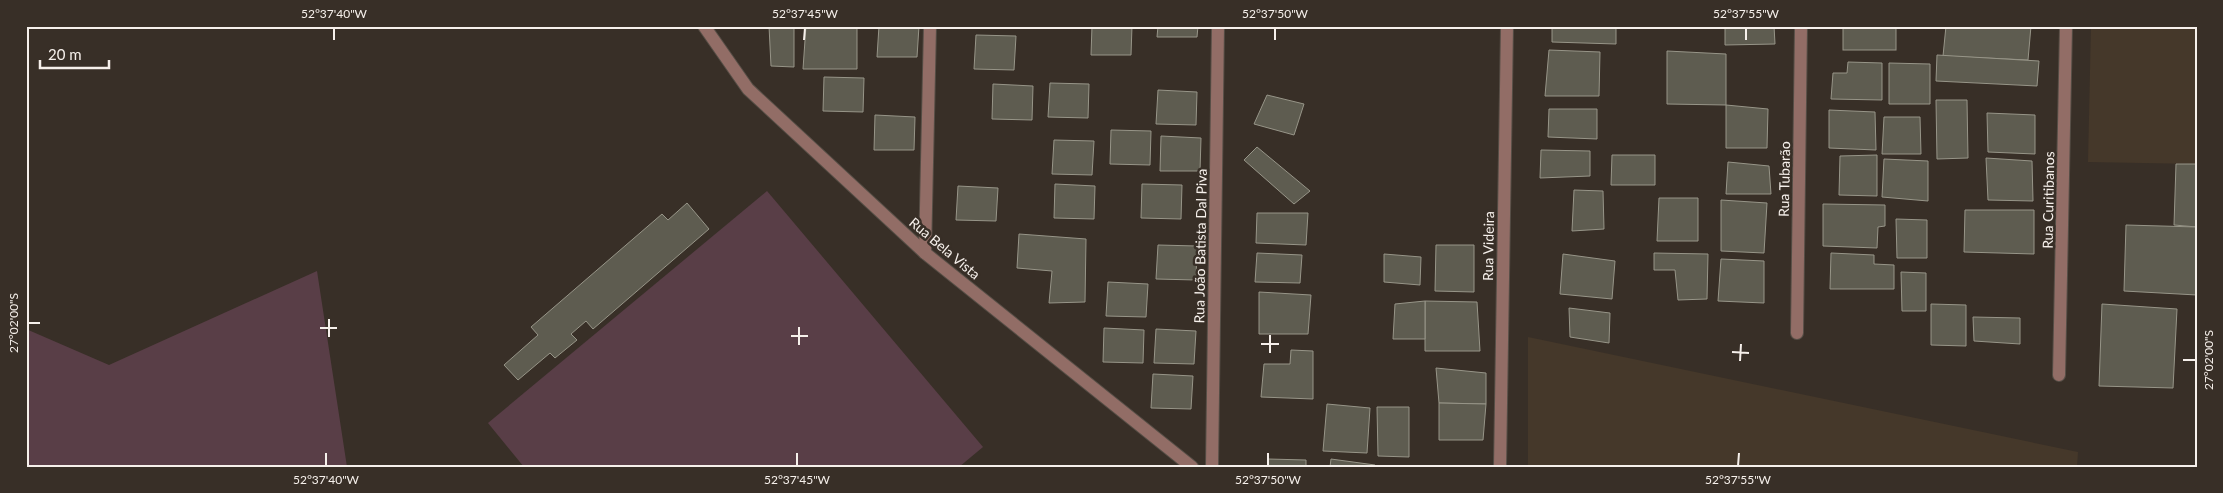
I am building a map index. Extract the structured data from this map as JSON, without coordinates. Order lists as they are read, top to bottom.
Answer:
{
  "streets": {
    "street": [
      "Rua Tubarão",
      "Rua Curitibanos",
      "Rua João Batista Dal Piva",
      "Rua Videira",
      "Rua Bela Vista"
    ]
  },
  "scale_bar": "20 m",
  "coordinates": [
    "52°37'40\"W",
    "52°37'45\"W",
    "52°37'50\"W",
    "52°37'55\"W",
    "27°02'00\"S"
  ]
}
